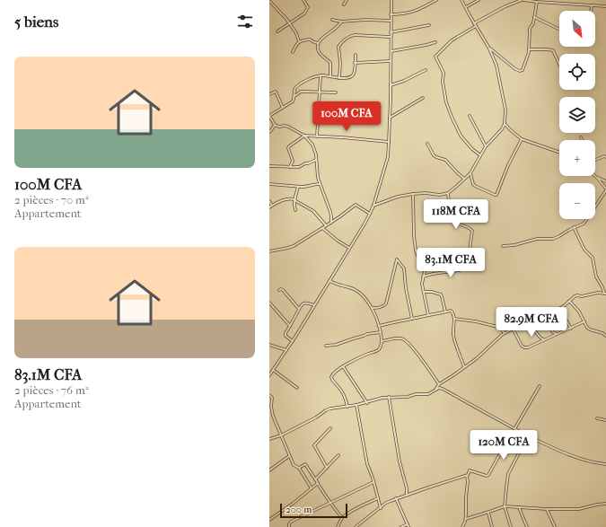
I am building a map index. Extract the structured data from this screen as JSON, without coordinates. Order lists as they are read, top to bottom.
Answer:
{
  "scale_bar": "200 m",
  "north": "bottom right",
  "page": {
    "heading": "5 biens",
    "map_buttons": ["+", "−"],
    "list": [
      {
        "name": "100M CFA",
        "note": "2 pièces · 70 m² · Appartement"
      },
      {
        "name": "83.1M CFA",
        "note": "2 pièces · 76 m² · Appartement"
      }
    ],
    "price": [
      "100M CFA",
      "118M CFA",
      "83.1M CFA",
      "82.9M CFA",
      "120M CFA"
    ],
    "scale": "200 m"
  }
}
